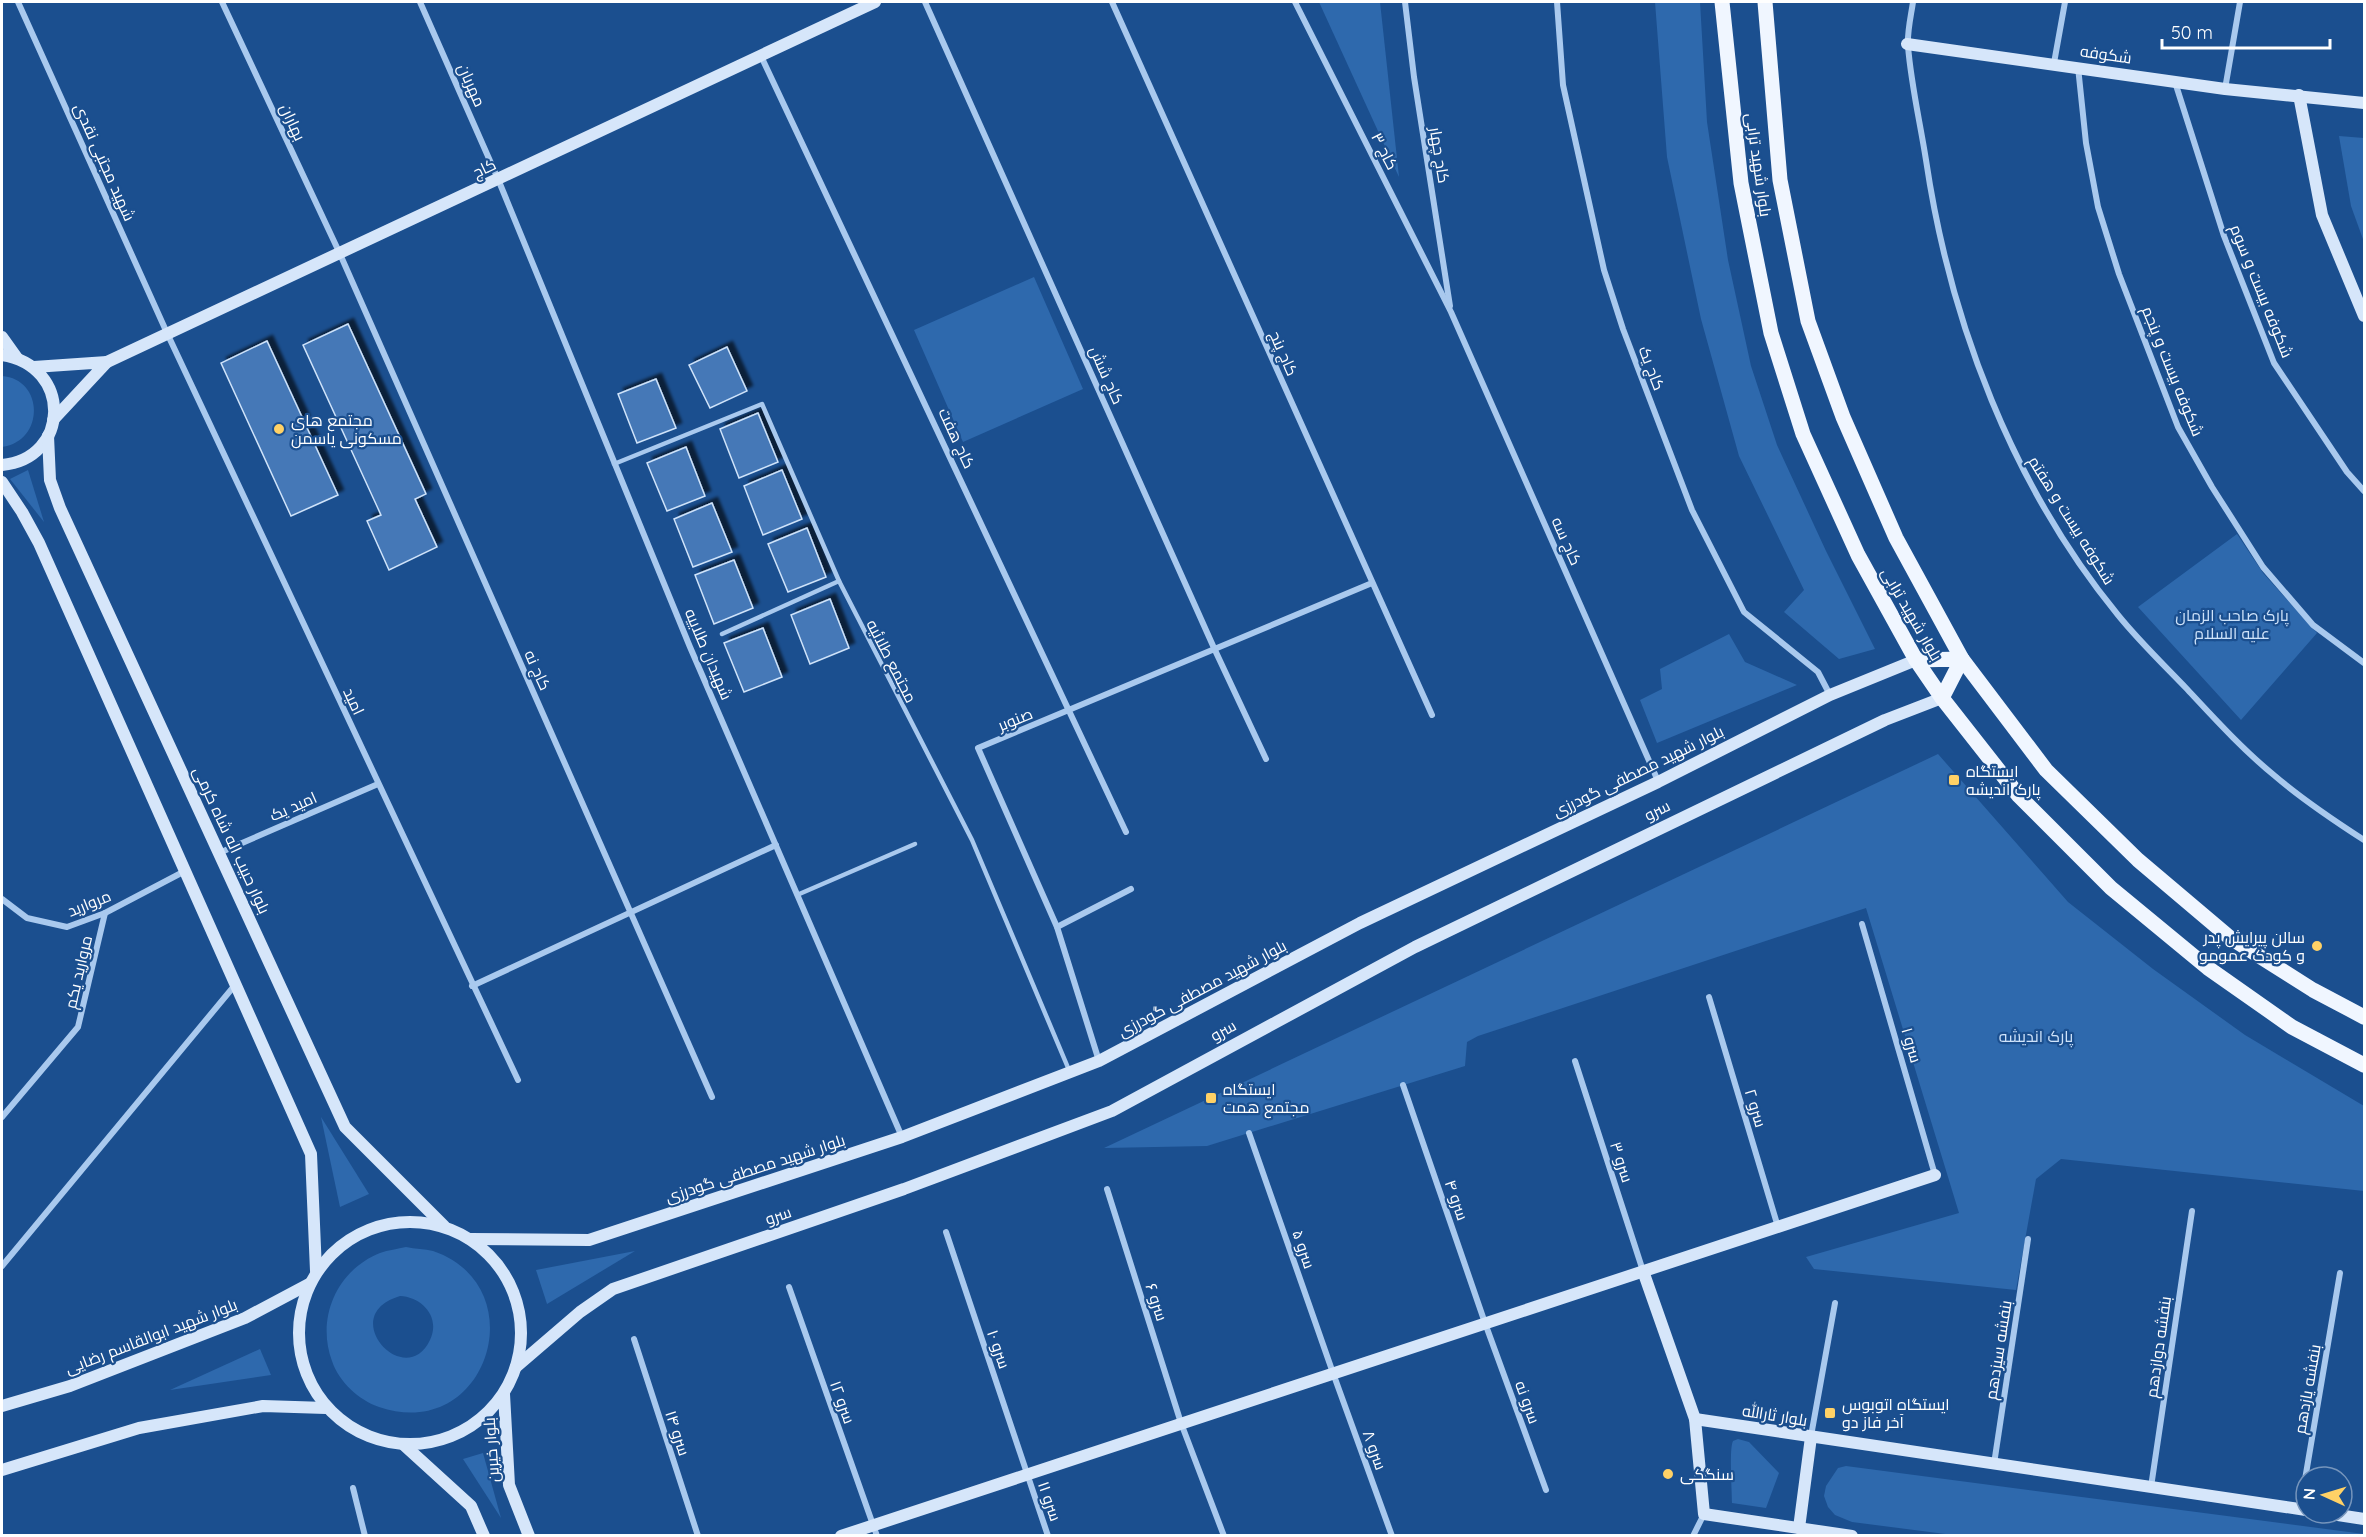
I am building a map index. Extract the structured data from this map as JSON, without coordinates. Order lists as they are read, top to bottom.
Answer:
{
  "streets": {
    "main road": [
      "شکوفه",
      "بلوار شهید ترابی",
      "کاج",
      "بلوار شهید مصطفی گودرزی",
      "سرو",
      "بلوار حبیب اله شاه کرمی",
      "بلوار شهید ابوالقاسم رضایی",
      "بلوار ثارالله",
      "بلوار خیرین"
    ],
    "street": [
      "مهربان",
      "بهاران",
      "کاج ۳",
      "کاج چهار",
      "شهید مجتبی نقدی",
      "شکوفه بیست و سوم",
      "کاج پنج",
      "کاج یک",
      "شکوفه بیست و پنجم",
      "کاج شش",
      "کاج هفت",
      "شکوفه بیست و هفتم",
      "کاج سه",
      "شهیدان طلاییه",
      "کاج نه",
      "امید",
      "صنوبر",
      "امید یک",
      "مروارید",
      "مروارید یکم",
      "سرو ۱",
      "سرو ۲",
      "سرو ۳",
      "سرو ۴",
      "سرو ۵",
      "سرو ۶",
      "بنفشه دوازدهم",
      "سرو ۱۰",
      "بنفشه سیزدهم",
      "بنفشه یازدهم",
      "سرو ۱۲",
      "سرو نه",
      "سرو ۱۴",
      "سرو ۸",
      "سرو ۱۱"
    ],
    "lane": ["مجتمع طلائیه"]
  },
  "crossings": [
    ["شکوفه", "شکوفه بیست و سوم"],
    ["شکوفه", "شکوفه بیست و پنجم"],
    ["شکوفه", "شکوفه بیست و هفتم"],
    ["مهربان", "کاج"],
    ["مهربان", "شهیدان طلاییه"],
    ["بهاران", "کاج"],
    ["بهاران", "کاج نه"],
    ["کاج ۳", "کاج چهار"],
    ["کاج ۳", "کاج سه"],
    ["کاج چهار", "کاج سه"],
    ["شهید مجتبی نقدی", "کاج"],
    ["شهید مجتبی نقدی", "امید"],
    ["بلوار شهید ترابی", "بلوار شهید مصطفی گودرزی"],
    ["بلوار شهید ترابی", "سرو"],
    ["کاج", "کاج هفت"],
    ["کاج", "شهیدان طلاییه"],
    ["کاج", "کاج نه"],
    ["کاج", "امید"],
    ["کاج پنج", "صنوبر"],
    ["کاج یک", "بلوار شهید مصطفی گودرزی"],
    ["کاج شش", "صنوبر"],
    ["کاج هفت", "صنوبر"],
    ["کاج سه", "بلوار شهید مصطفی گودرزی"],
    ["شهیدان طلاییه", "مجتمع طلائیه"],
    ["شهیدان طلاییه", "بلوار شهید مصطفی گودرزی"],
    ["مجتمع طلائیه", "بلوار شهید مصطفی گودرزی"],
    ["امید", "امید یک"],
    ["صنوبر", "بلوار شهید مصطفی گودرزی"],
    ["امید یک", "بلوار حبیب اله شاه کرمی"],
    ["مروارید", "مروارید یکم"],
    ["سرو ۴", "سرو نه"],
    ["سرو ۵", "سرو ۸"],
    ["بنفشه دوازدهم", "بلوار ثارالله"],
    ["سرو ۱۰", "سرو ۱۱"],
    ["بنفشه سیزدهم", "بلوار ثارالله"]
  ],
  "parks": ["پارک صاحب الزمان علیه السلام", "پارک اندیشه"],
  "places": {
    "other": ["مجتمع های مسکونی یاسمن", "سالن پیرایش پدر و کودک عمومو", "سنگکی"],
    "transit": ["ایستگاه پارک اندیشه", "ایستگاه مجتمع همت", "ایستگاه اتوبوس آخر فاز دو"]
  },
  "scale_bar": "50 m",
  "north": "left"
}
